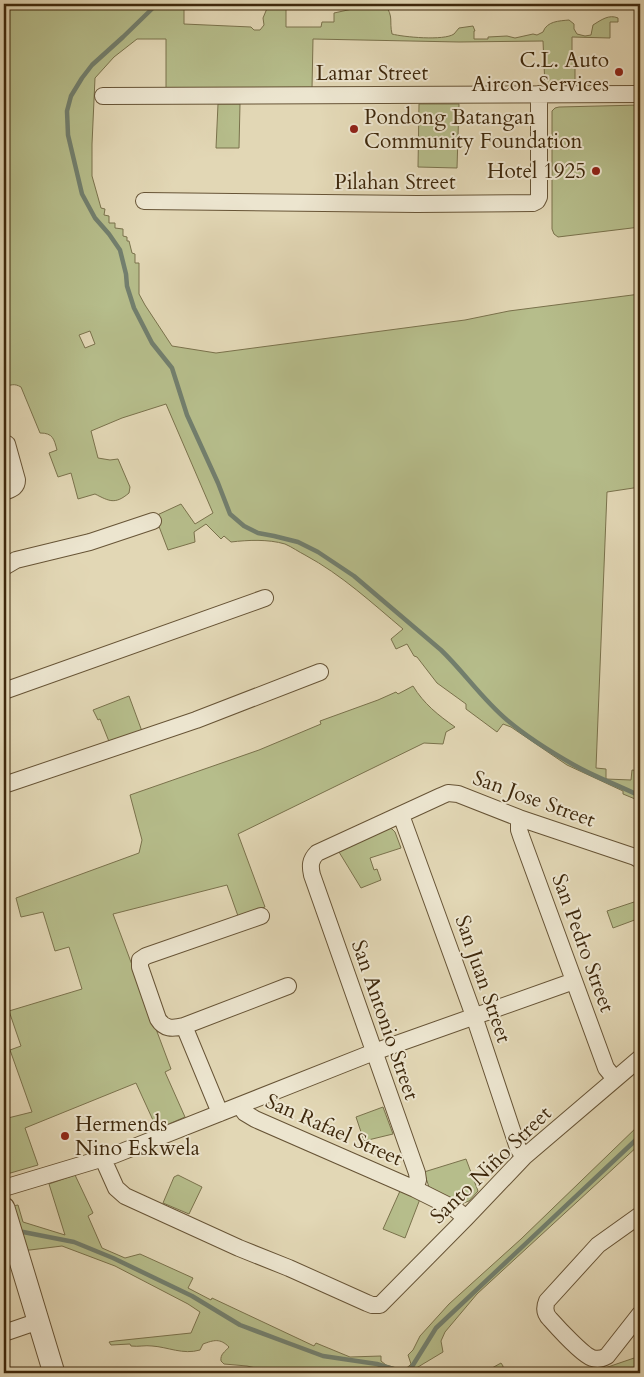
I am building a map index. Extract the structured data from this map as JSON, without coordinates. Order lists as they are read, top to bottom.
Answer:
{
  "streets": {
    "street": [
      "Lamar Street",
      "Pilahan Street",
      "San Jose Street",
      "San Pedro Street",
      "San Juan Street",
      "San Antonio Street",
      "San Rafael Street",
      "Santo Niño Street"
    ]
  },
  "crossings": [
    ["Lamar Street", "Pilahan Street"],
    ["San Jose Street", "San Pedro Street"],
    ["San Jose Street", "San Juan Street"],
    ["San Jose Street", "San Antonio Street"],
    ["San Pedro Street", "Santo Niño Street"],
    ["San Juan Street", "Santo Niño Street"],
    ["San Antonio Street", "San Rafael Street"],
    ["San Rafael Street", "Santo Niño Street"]
  ],
  "places": [
    "C.L. Auto Aircon Services",
    "Pondong Batangan Community Foundation",
    "Hotel 1925",
    "Hermends Nino Eskwela"
  ]
}
